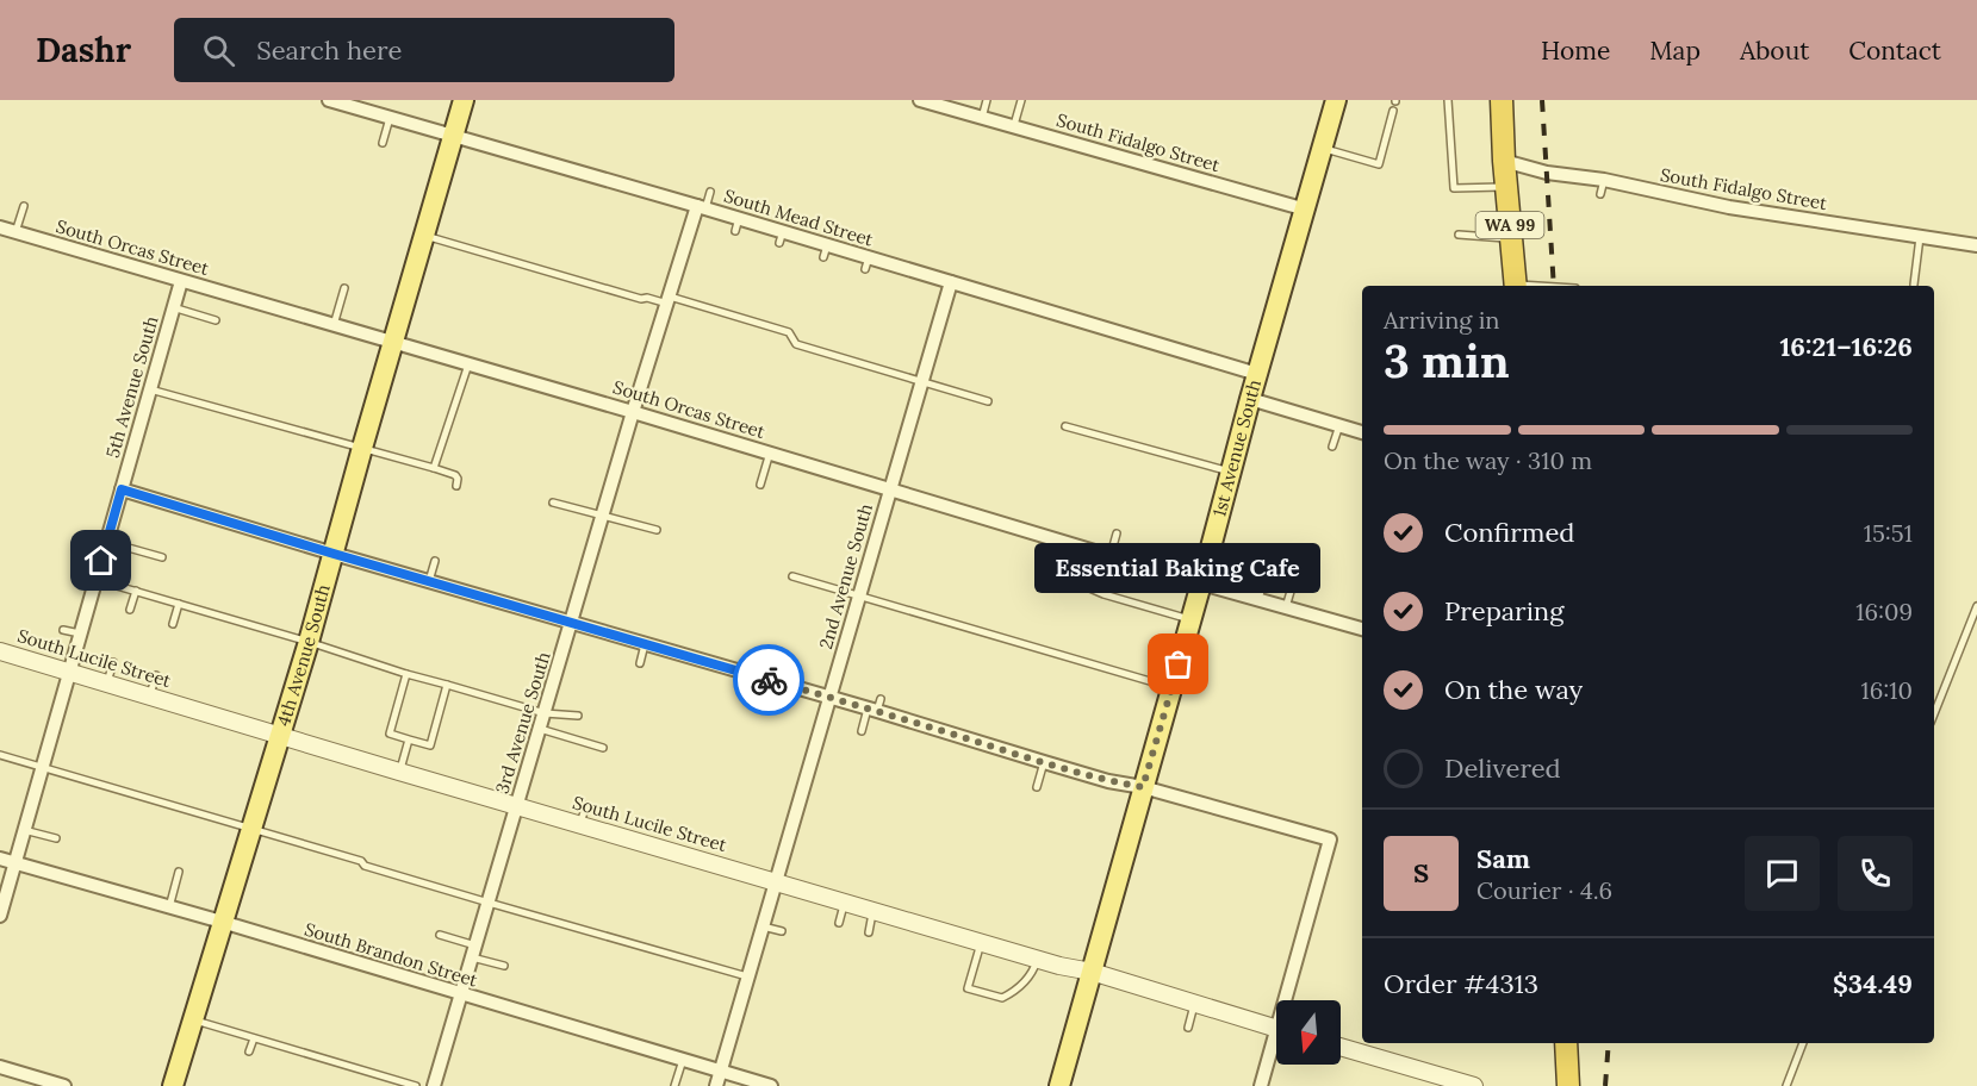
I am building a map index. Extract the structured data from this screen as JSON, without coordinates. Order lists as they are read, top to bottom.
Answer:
{
  "streets": {
    "highway": ["WA 99"],
    "main road": ["1st Avenue South", "4th Avenue South"],
    "street": [
      "South Fidalgo Street",
      "South Mead Street",
      "South Orcas Street",
      "5th Avenue South",
      "2nd Avenue South",
      "South Lucile Street",
      "3rd Avenue South",
      "South Brandon Street"
    ]
  },
  "crossings": [
    ["South Fidalgo Street", "WA 99"],
    ["South Fidalgo Street", "1st Avenue South"],
    ["South Mead Street", "1st Avenue South"],
    ["South Mead Street", "2nd Avenue South"],
    ["South Mead Street", "4th Avenue South"],
    ["South Mead Street", "3rd Avenue South"],
    ["South Orcas Street", "5th Avenue South"],
    ["South Orcas Street", "1st Avenue South"],
    ["South Orcas Street", "2nd Avenue South"],
    ["South Orcas Street", "4th Avenue South"],
    ["South Orcas Street", "3rd Avenue South"],
    ["5th Avenue South", "South Lucile Street"],
    ["5th Avenue South", "South Brandon Street"],
    ["1st Avenue South", "South Lucile Street"],
    ["2nd Avenue South", "South Lucile Street"],
    ["2nd Avenue South", "South Brandon Street"],
    ["4th Avenue South", "South Lucile Street"],
    ["4th Avenue South", "South Brandon Street"],
    ["South Lucile Street", "3rd Avenue South"],
    ["3rd Avenue South", "South Brandon Street"]
  ],
  "places": ["Essential Baking Cafe"],
  "north": "bottom",
  "page": {
    "header": "Dashr",
    "search": "Search here",
    "nav": [
      "Home",
      "Map",
      "About",
      "Contact"
    ],
    "heading": ["3 min", "Arriving in", "16:21–16:26"],
    "panel": [
      "Sam",
      "Courier · 4.6",
      "Order #4313",
      "$34.49"
    ],
    "bar": "On the way · 310 m",
    "list": [
      ["Confirmed", "15:51"],
      ["Preparing", "16:09"],
      ["On the way", "16:10"],
      "Delivered"
    ],
    "bubble": "Essential Baking Cafe",
    "round": "S"
  }
}
